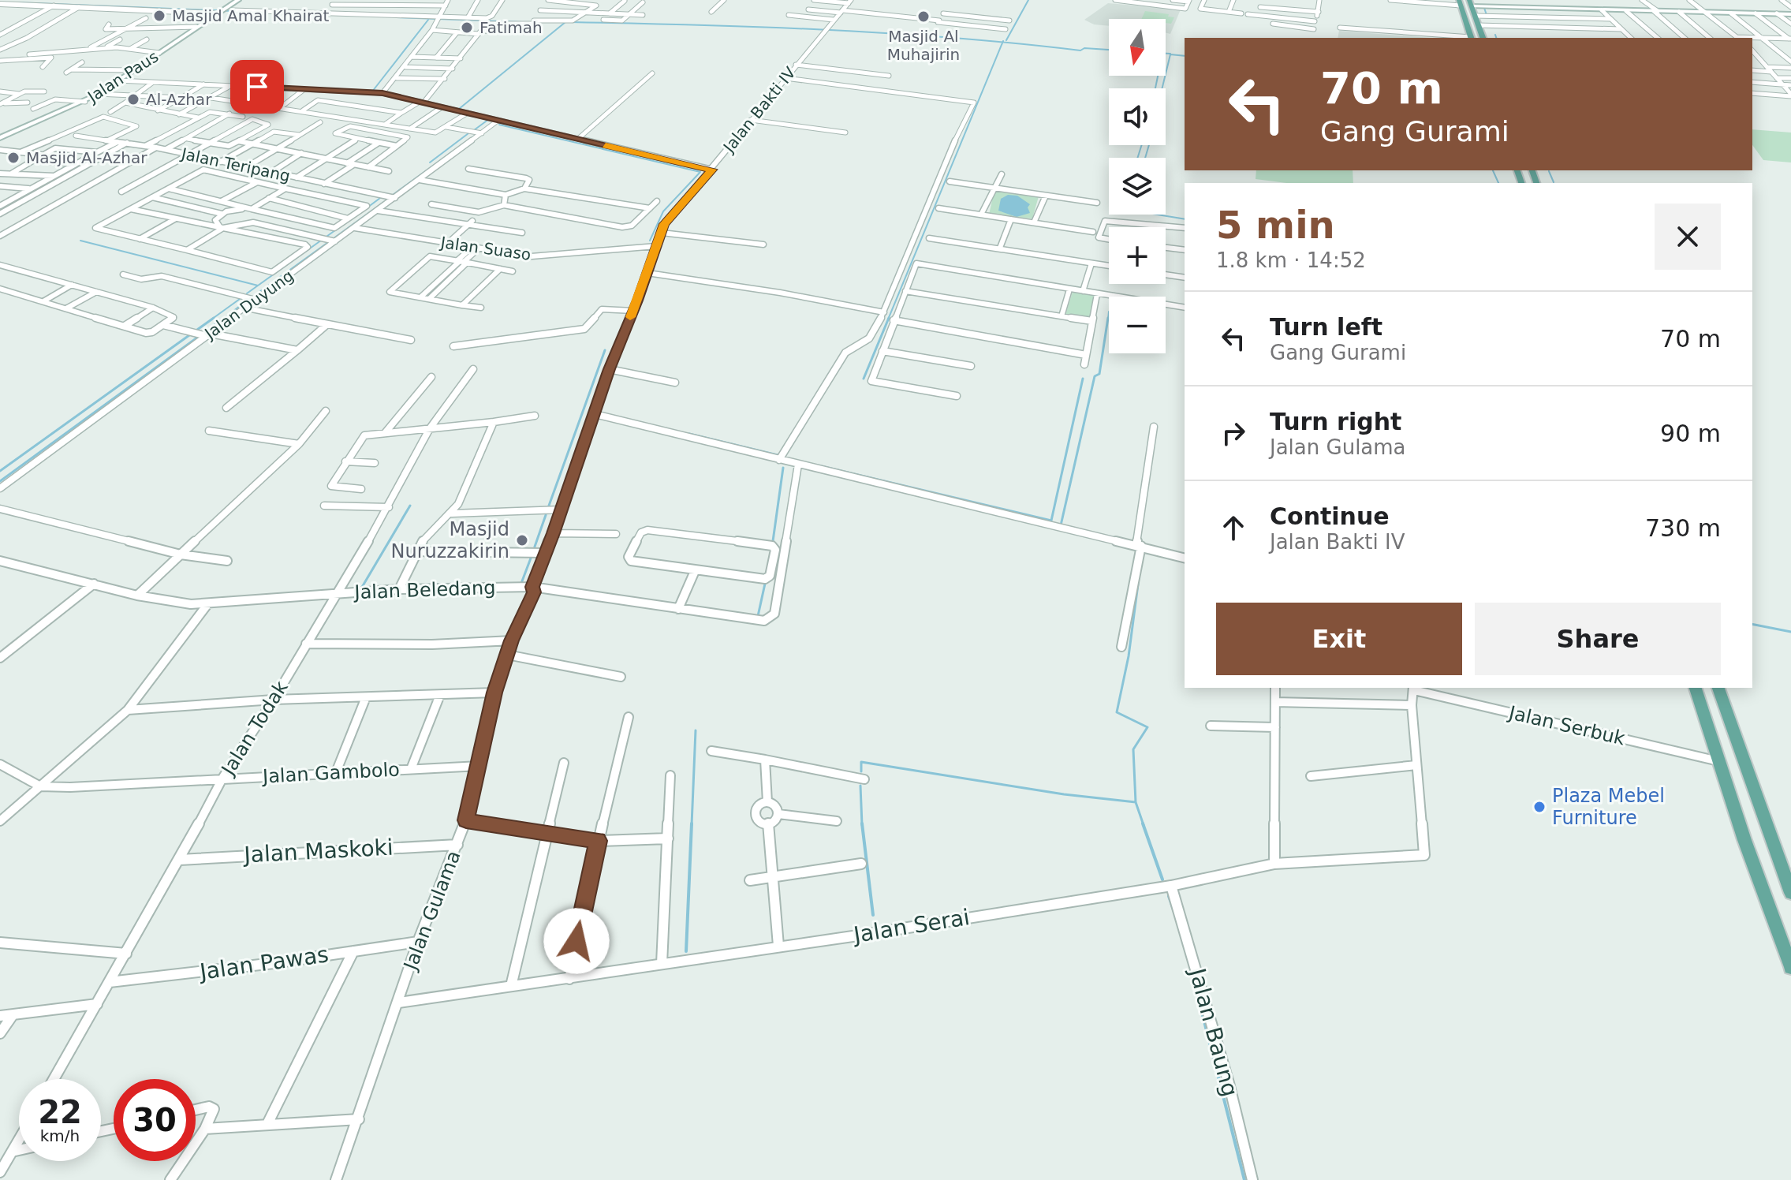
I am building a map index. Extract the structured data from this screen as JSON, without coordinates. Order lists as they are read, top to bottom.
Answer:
{
  "streets": {
    "main road": ["Jalan Paus"],
    "street": [
      "Jalan Bakti IV",
      "Jalan Teripang",
      "Jalan Suaso",
      "Jalan Duyung",
      "Jalan Beledang",
      "Jalan Serbuk",
      "Jalan Todak",
      "Jalan Gambolo",
      "Jalan Maskoki",
      "Jalan Gulama",
      "Jalan Serai",
      "Jalan Pawas",
      "Jalan Baung"
    ]
  },
  "crossings": [
    ["Jalan Bakti IV", "Jalan Suaso"],
    ["Jalan Bakti IV", "Jalan Gulama"],
    ["Jalan Teripang", "Jalan Duyung"],
    ["Jalan Suaso", "Jalan Duyung"],
    ["Jalan Suaso", "Jalan Gulama"],
    ["Jalan Beledang", "Jalan Todak"],
    ["Jalan Beledang", "Jalan Gulama"],
    ["Jalan Todak", "Jalan Gambolo"],
    ["Jalan Todak", "Jalan Maskoki"],
    ["Jalan Todak", "Jalan Pawas"],
    ["Jalan Gambolo", "Jalan Gulama"],
    ["Jalan Maskoki", "Jalan Gulama"],
    ["Jalan Gulama", "Jalan Serai"],
    ["Jalan Gulama", "Jalan Pawas"],
    ["Jalan Serai", "Jalan Baung"]
  ],
  "places": [
    "Masjid Amal Khairat",
    "Masjid Al Muhajirin",
    "Fatimah",
    "Al-Azhar",
    "Masjid Al-Azhar",
    "Masjid Nuruzzakirin",
    "Plaza Mebel Furniture"
  ],
  "north": "bottom",
  "page": {
    "map_buttons": ["+", "−"],
    "turn": ["70 m", "Gang Gurami"],
    "heading": ["5 min", "1.8 km · 14:52"],
    "list": [
      {
        "name": "Turn left",
        "note": "Gang Gurami",
        "value": "70 m"
      },
      {
        "name": "Turn right",
        "note": "Jalan Gulama",
        "value": "90 m"
      },
      {
        "name": "Continue",
        "note": "Jalan Bakti IV",
        "value": "730 m"
      }
    ],
    "buttons": ["Exit", "Share"],
    "speed": "22 km/h",
    "limit": "30"
  }
}
